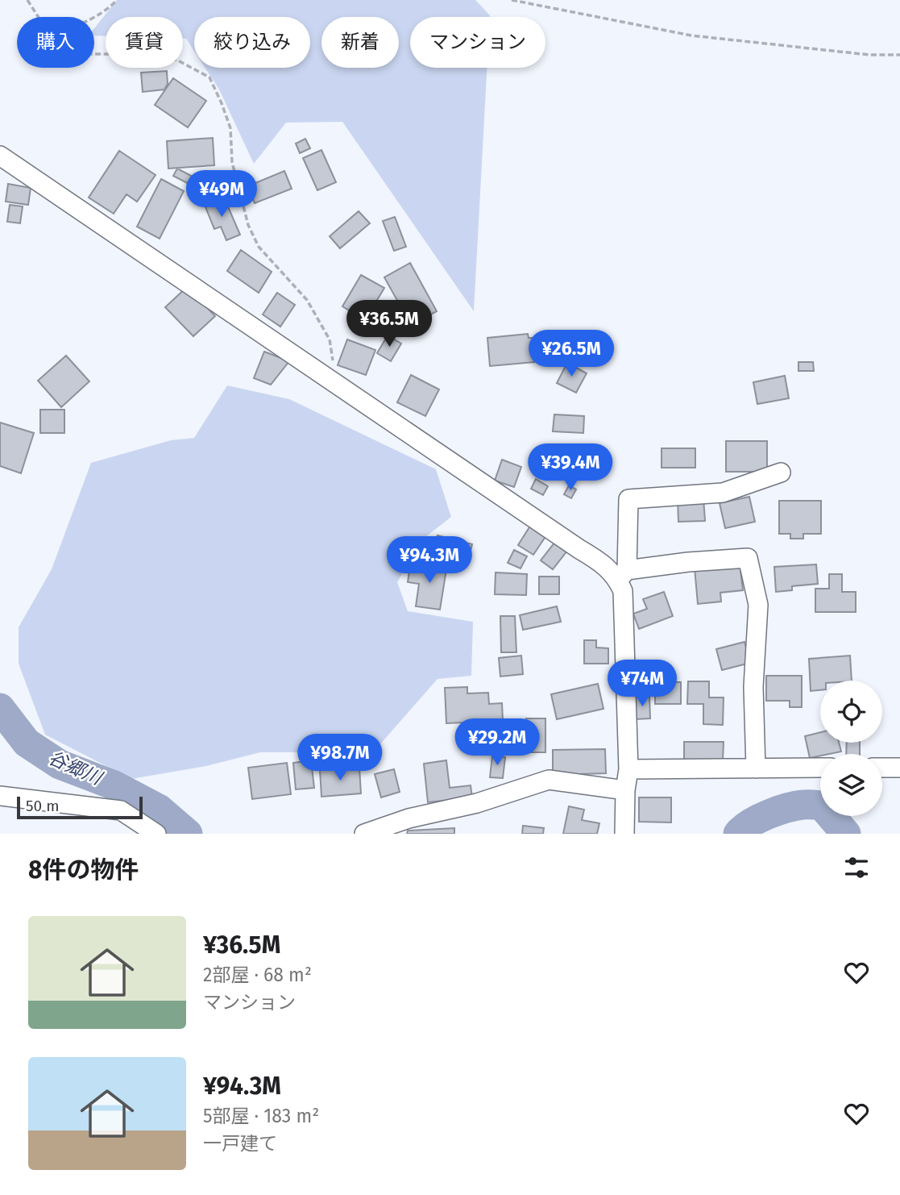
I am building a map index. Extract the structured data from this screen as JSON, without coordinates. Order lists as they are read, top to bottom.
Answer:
{
  "water": ["谷郷川"],
  "scale_bar": "50 m",
  "page": {
    "chip": [
      "購入",
      "賃貸",
      "絞り込み",
      "新着",
      "マンション"
    ],
    "price": [
      "¥49M",
      "¥36.5M",
      "¥26.5M",
      "¥39.4M",
      "¥94.3M",
      "¥74M",
      "¥29.2M",
      "¥98.7M"
    ],
    "scale": "50 m",
    "heading": "8件の物件",
    "list": [
      {
        "name": "¥36.5M",
        "note": "2部屋 · 68 m² · マンション"
      },
      {
        "name": "¥94.3M",
        "note": "5部屋 · 183 m² · 一戸建て"
      }
    ]
  }
}
